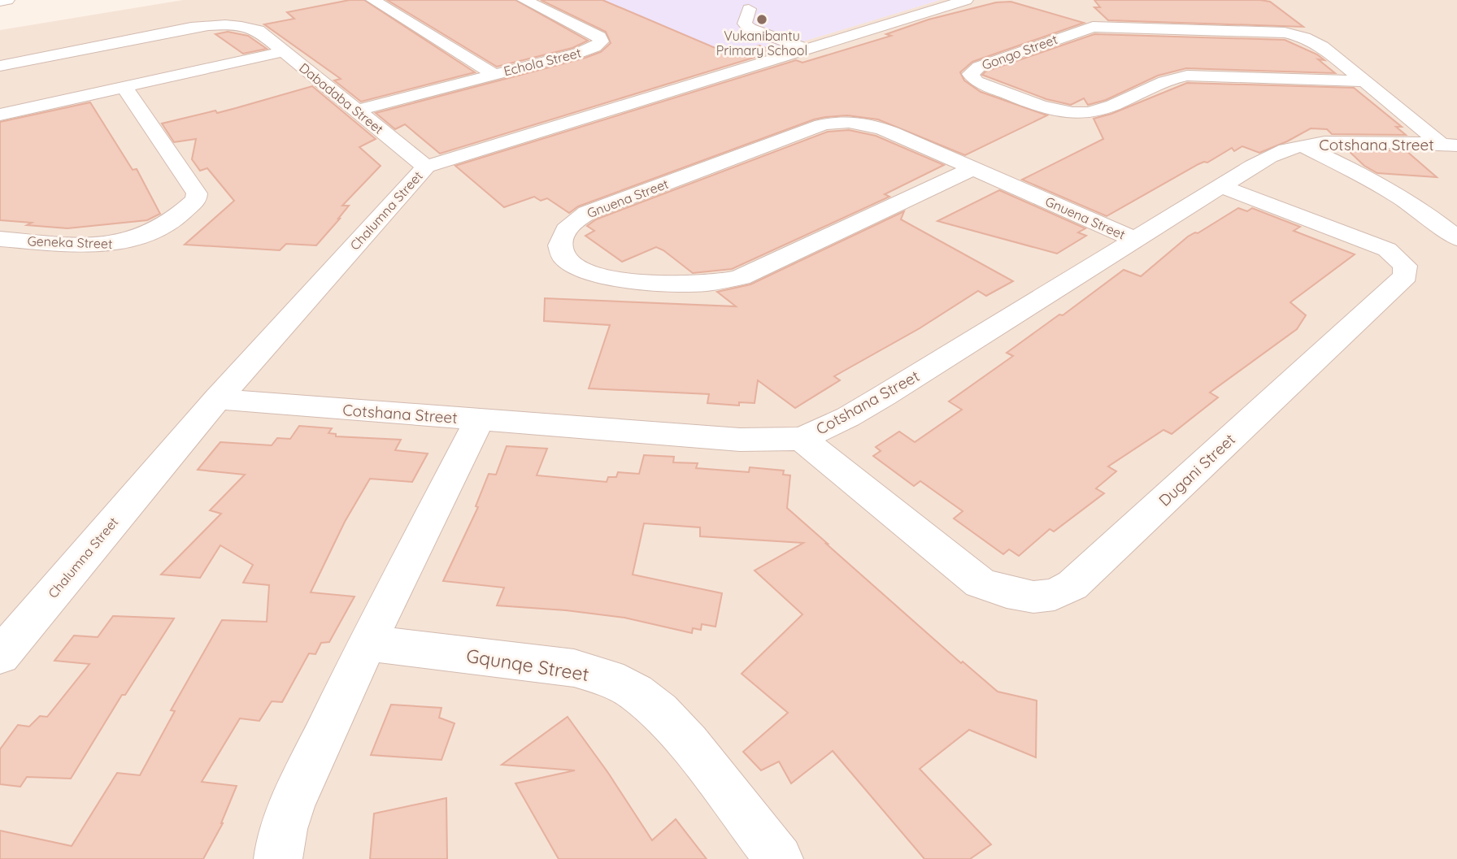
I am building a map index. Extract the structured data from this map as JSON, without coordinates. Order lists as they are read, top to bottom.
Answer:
{
  "streets": {
    "street": [
      "Gongo Street",
      "Echola Street",
      "Dabadaba Street",
      "Cotshana Street",
      "Gnuena Street",
      "Chalumna Street",
      "Geneka Street",
      "Dugani Street",
      "Gqunqe Street"
    ]
  },
  "crossings": [
    ["Gongo Street", "Cotshana Street"],
    ["Echola Street", "Dabadaba Street"],
    ["Dabadaba Street", "Chalumna Street"],
    ["Cotshana Street", "Gnuena Street"],
    ["Cotshana Street", "Chalumna Street"],
    ["Cotshana Street", "Dugani Street"]
  ],
  "places": ["Vukanibantu Primary School"]
}
